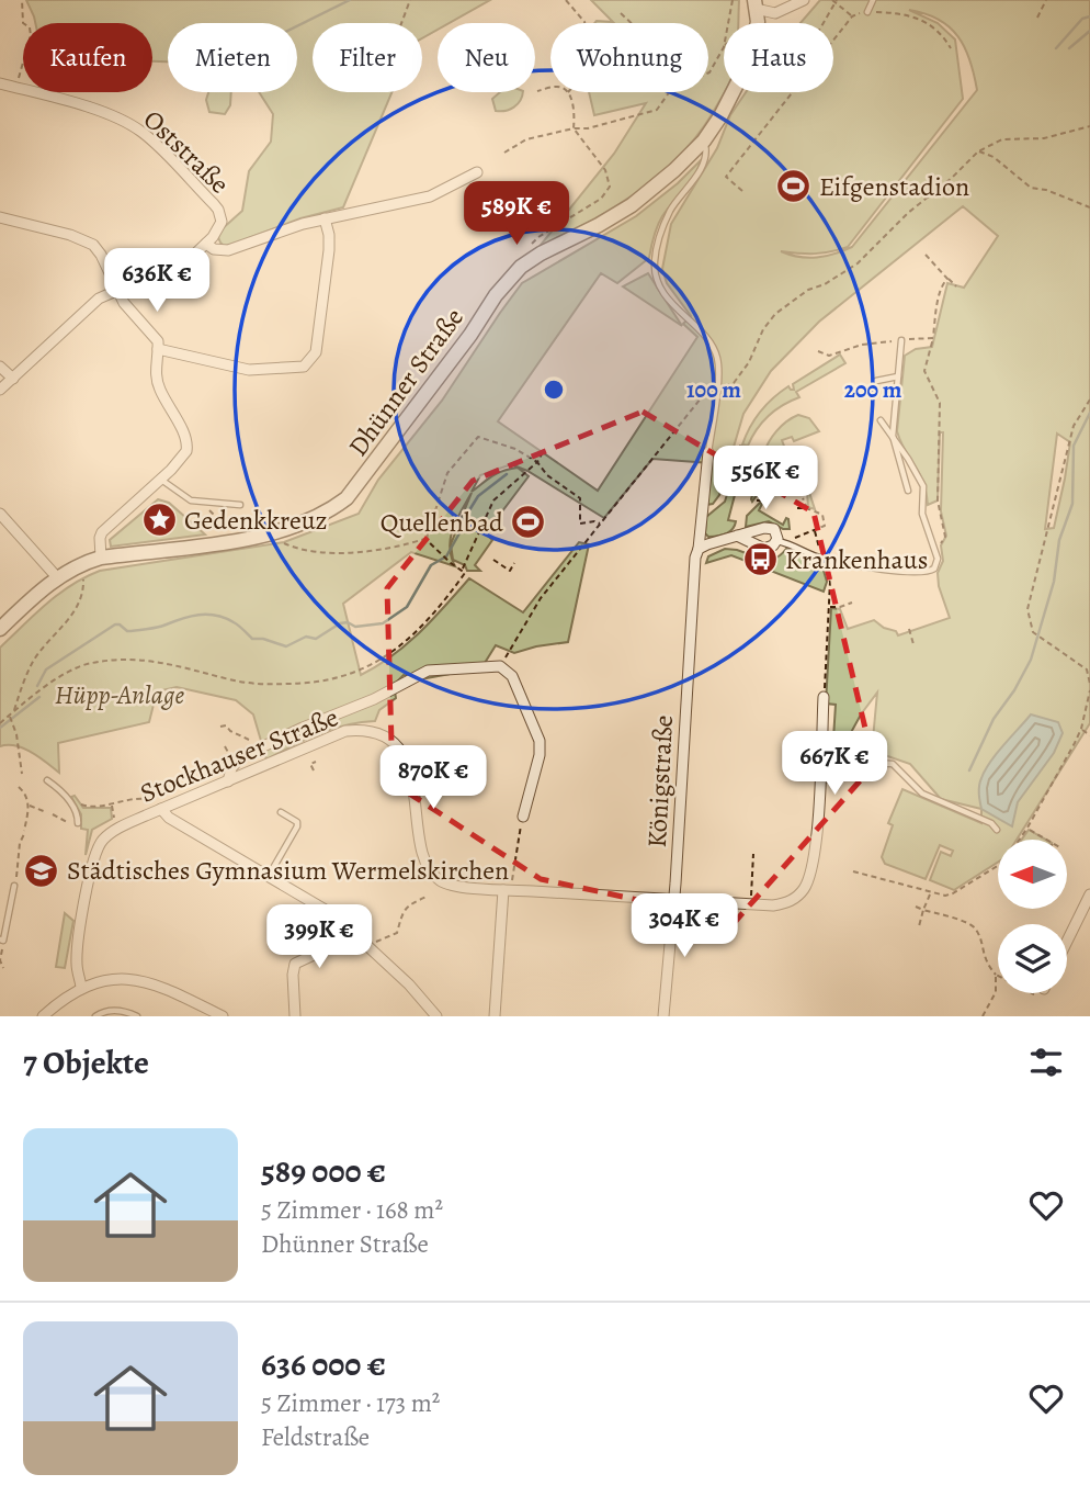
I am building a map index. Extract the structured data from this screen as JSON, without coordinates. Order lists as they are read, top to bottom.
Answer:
{
  "streets": {
    "main road": ["Dhünner Straße"],
    "street": ["Oststraße", "Stockhauser Straße", "Königstraße"]
  },
  "crossings": [
    ["Stockhauser Straße", "Königstraße"]
  ],
  "parks": ["Hüpp-Anlage"],
  "places": {
    "sports": ["Eifgenstadion", "Quellenbad"],
    "place": ["Gedenkkreuz"],
    "bus stop": ["Krankenhaus"],
    "school or university": ["Städtisches Gymnasium Wermelskirchen"]
  },
  "north": "left",
  "page": {
    "chip": [
      "Kaufen",
      "Mieten",
      "Filter",
      "Neu",
      "Wohnung",
      "Haus"
    ],
    "price": [
      "589K €",
      "636K €",
      "556K €",
      "667K €",
      "870K €",
      "304K €",
      "399K €"
    ],
    "heading": "7 Objekte",
    "list": [
      {
        "name": "589 000 €",
        "note": "5 Zimmer · 168 m² · Dhünner Straße"
      },
      {
        "name": "636 000 €",
        "note": "5 Zimmer · 173 m² · Feldstraße"
      }
    ]
  },
  "rings": ["100 m", "200 m"]
}
